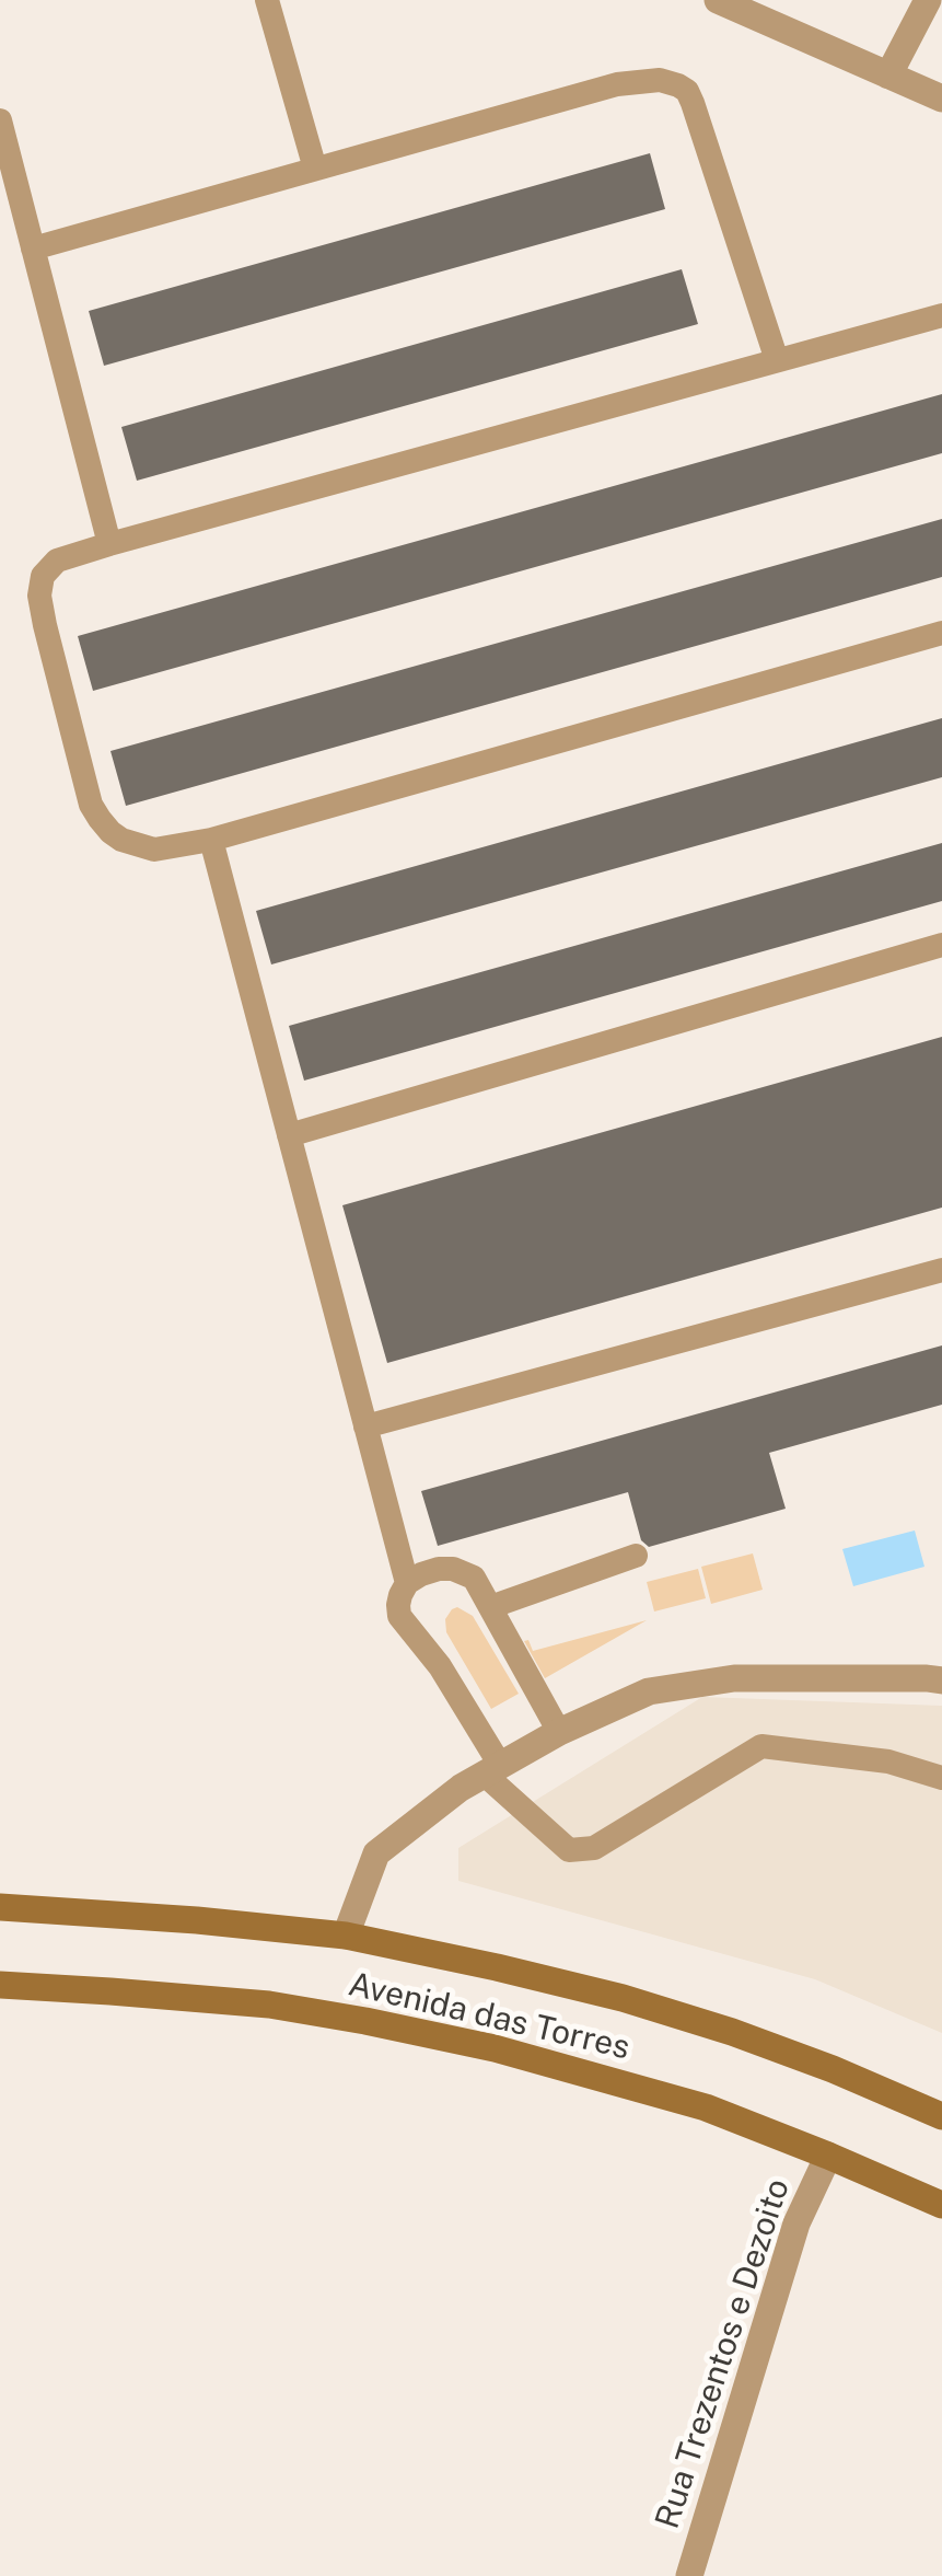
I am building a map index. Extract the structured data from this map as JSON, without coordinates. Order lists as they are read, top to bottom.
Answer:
{
  "streets": {
    "main road": ["Avenida das Torres"],
    "street": ["Rua Trezentos e Dezoito"]
  },
  "crossings": [
    ["Avenida das Torres", "Rua Trezentos e Dezoito"]
  ]
}
